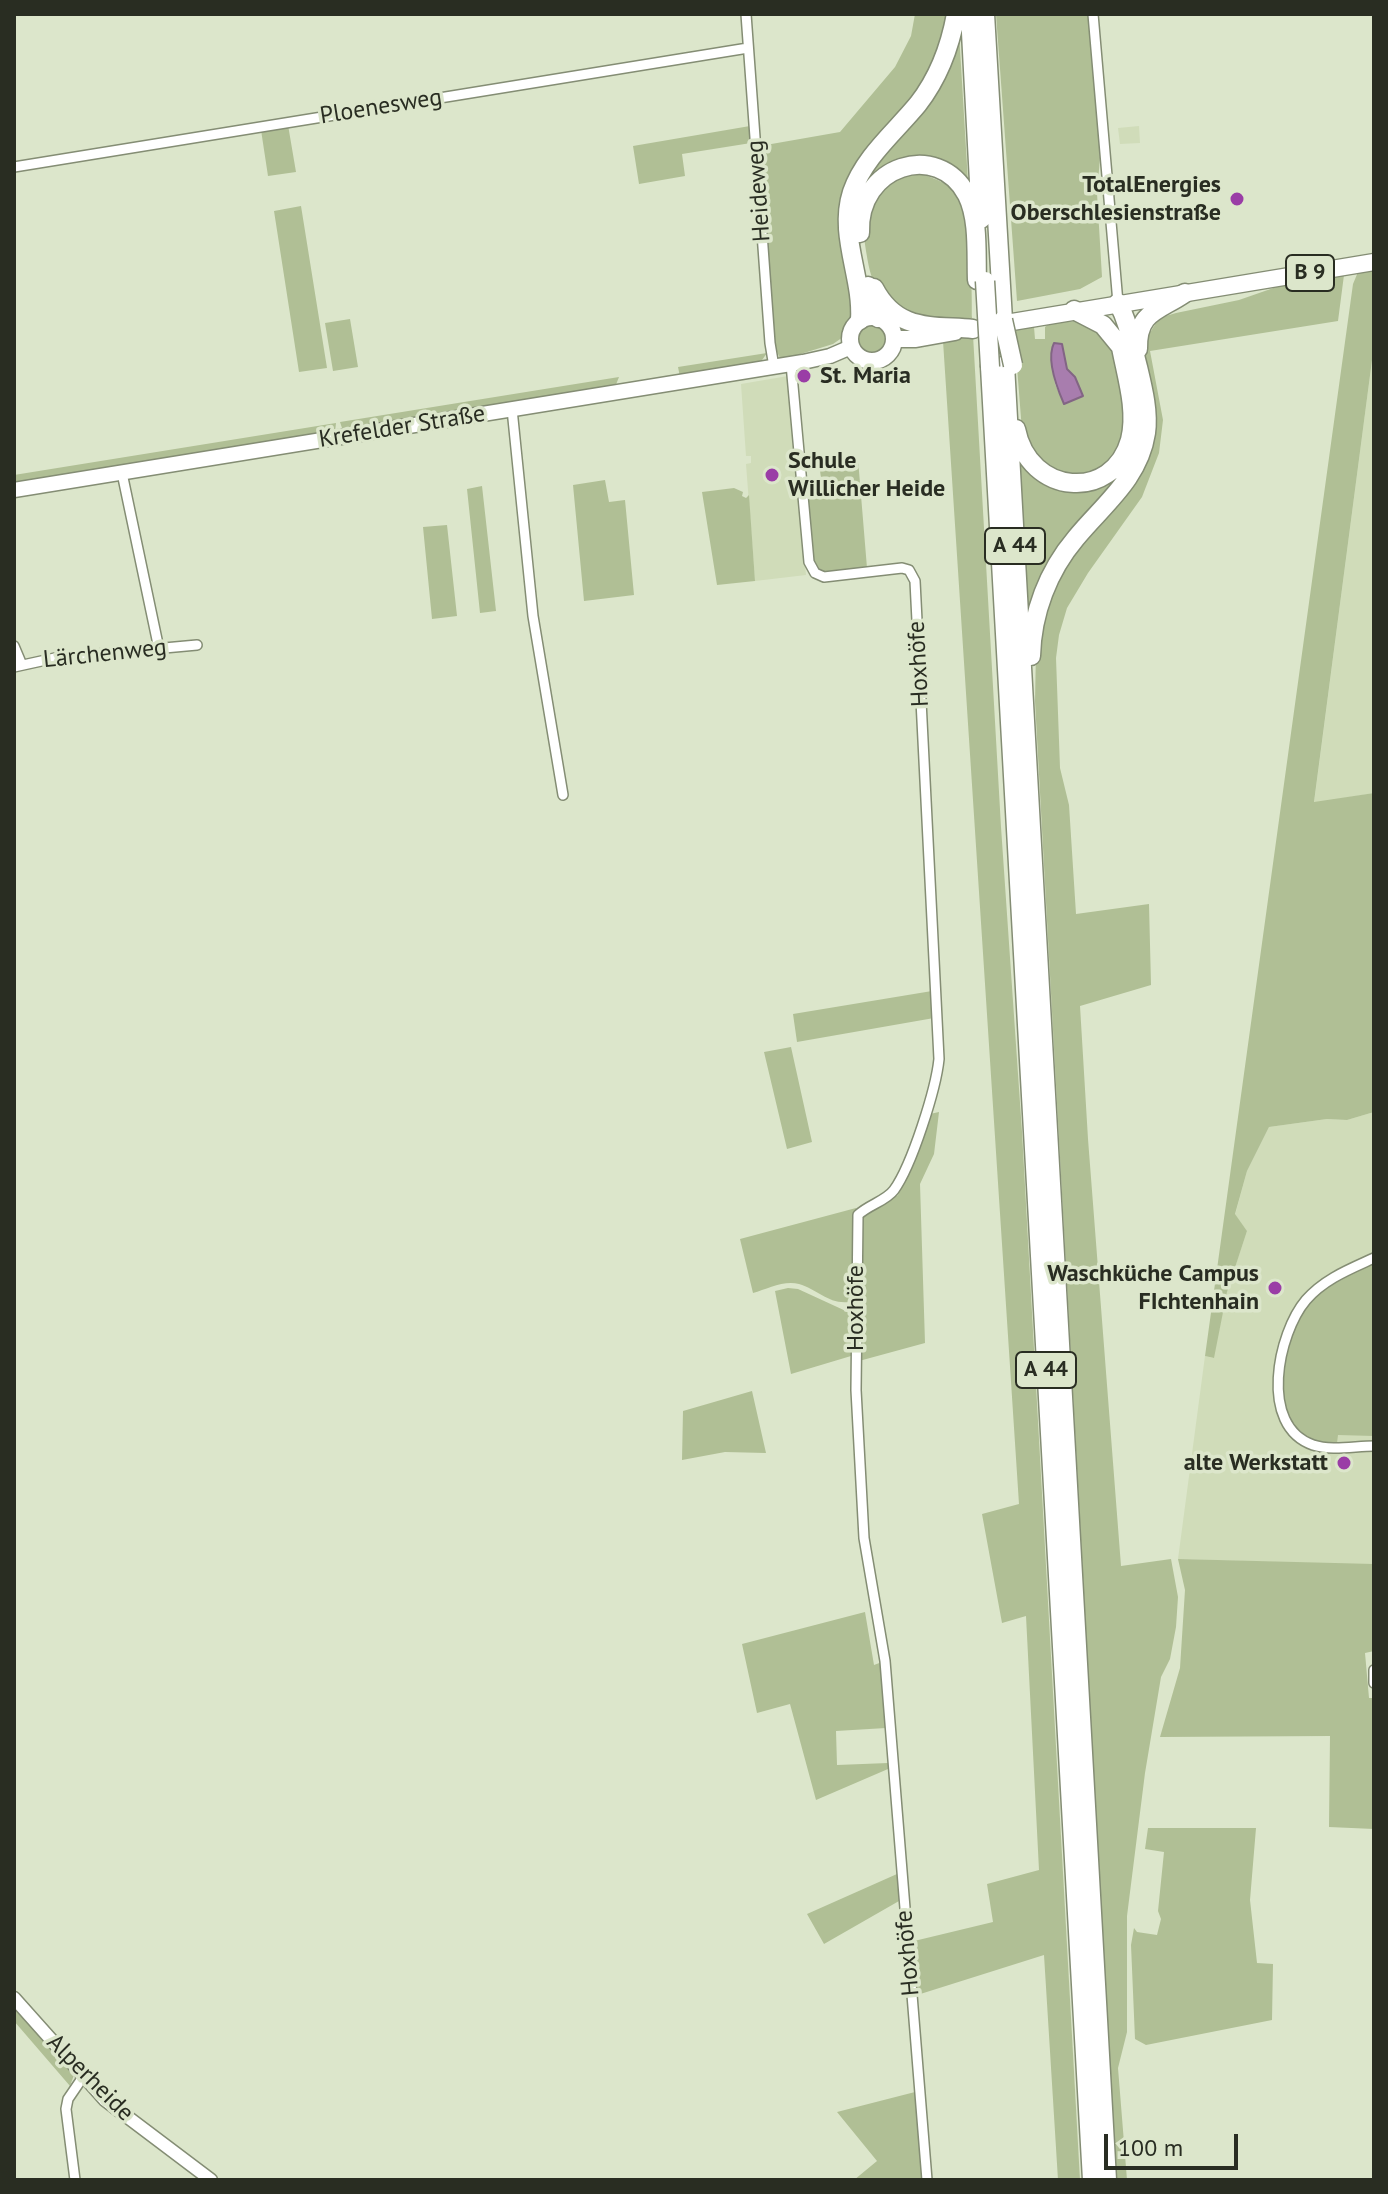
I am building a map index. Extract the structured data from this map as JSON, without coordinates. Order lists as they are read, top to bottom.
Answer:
{
  "streets": {
    "highway": ["A 44"],
    "main road": ["B 9", "Krefelder Straße"],
    "street": [
      "Ploenesweg",
      "Heideweg",
      "Lärchenweg",
      "Hoxhöfe",
      "Alperheide"
    ]
  },
  "crossings": [
    ["Ploenesweg", "Heideweg"],
    ["Heideweg", "Krefelder Straße"],
    ["B 9", "Krefelder Straße"],
    ["Krefelder Straße", "Hoxhöfe"]
  ],
  "places": [
    "TotalEnergies Oberschlesienstraße",
    "St. Maria",
    "Schule Willicher Heide",
    "Waschküche Campus FIchtenhain",
    "alte Werkstatt"
  ],
  "scale_bar": "100 m"
}
